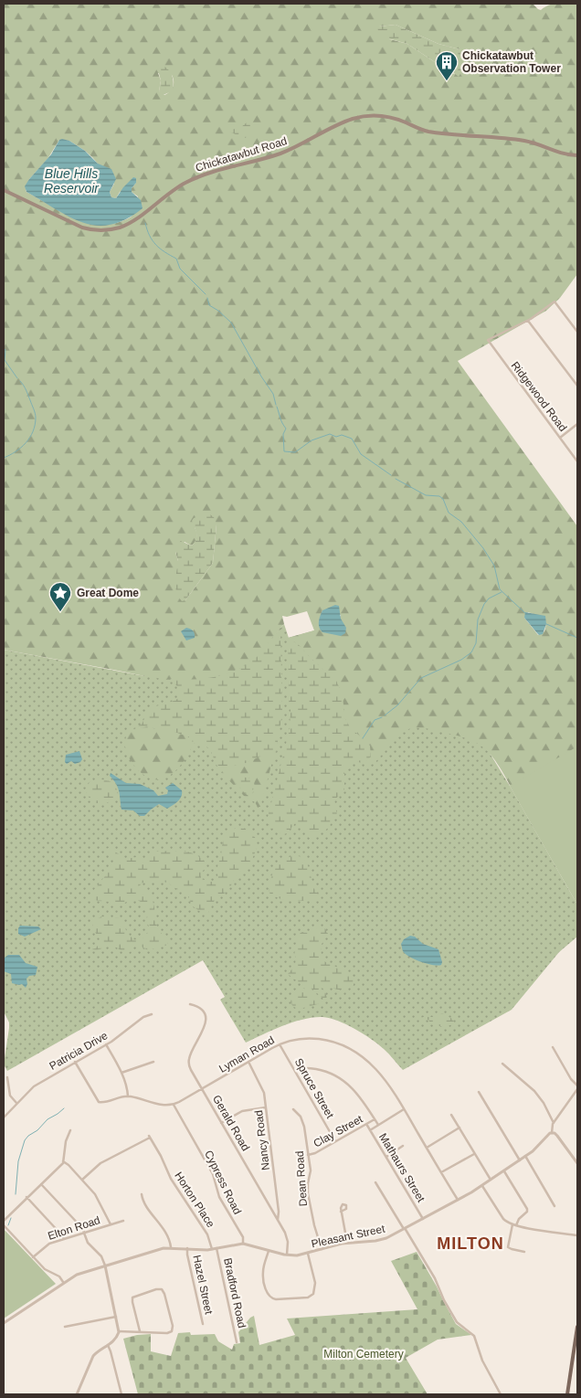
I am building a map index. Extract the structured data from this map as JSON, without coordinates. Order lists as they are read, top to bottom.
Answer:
{
  "streets": {
    "main road": ["Chickatawbut Road"],
    "street": [
      "Ridgewood Road",
      "Patricia Drive",
      "Lyman Road",
      "Spruce Street",
      "Gerald Road",
      "Clay Street",
      "Nancy Road",
      "Mathaurs Street",
      "Dean Road",
      "Cypress Road",
      "Horton Place",
      "Elton Road",
      "Pleasant Street",
      "Hazel Street",
      "Bradford Road"
    ]
  },
  "crossings": [
    ["Lyman Road", "Spruce Street"],
    ["Lyman Road", "Gerald Road"],
    ["Lyman Road", "Nancy Road"],
    ["Lyman Road", "Cypress Road"],
    ["Lyman Road", "Pleasant Street"],
    ["Spruce Street", "Clay Street"],
    ["Gerald Road", "Nancy Road"],
    ["Gerald Road", "Pleasant Street"],
    ["Clay Street", "Mathaurs Street"],
    ["Clay Street", "Dean Road"],
    ["Mathaurs Street", "Pleasant Street"],
    ["Dean Road", "Pleasant Street"],
    ["Cypress Road", "Pleasant Street"],
    ["Horton Place", "Pleasant Street"],
    ["Pleasant Street", "Hazel Street"],
    ["Pleasant Street", "Bradford Road"]
  ],
  "districts": ["MILTON"],
  "water": ["Blue Hills Reservoir"],
  "parks": ["Milton Cemetery"],
  "places": {
    "building": ["Chickatawbut Observation Tower"],
    "place": ["Great Dome"]
  }
}
